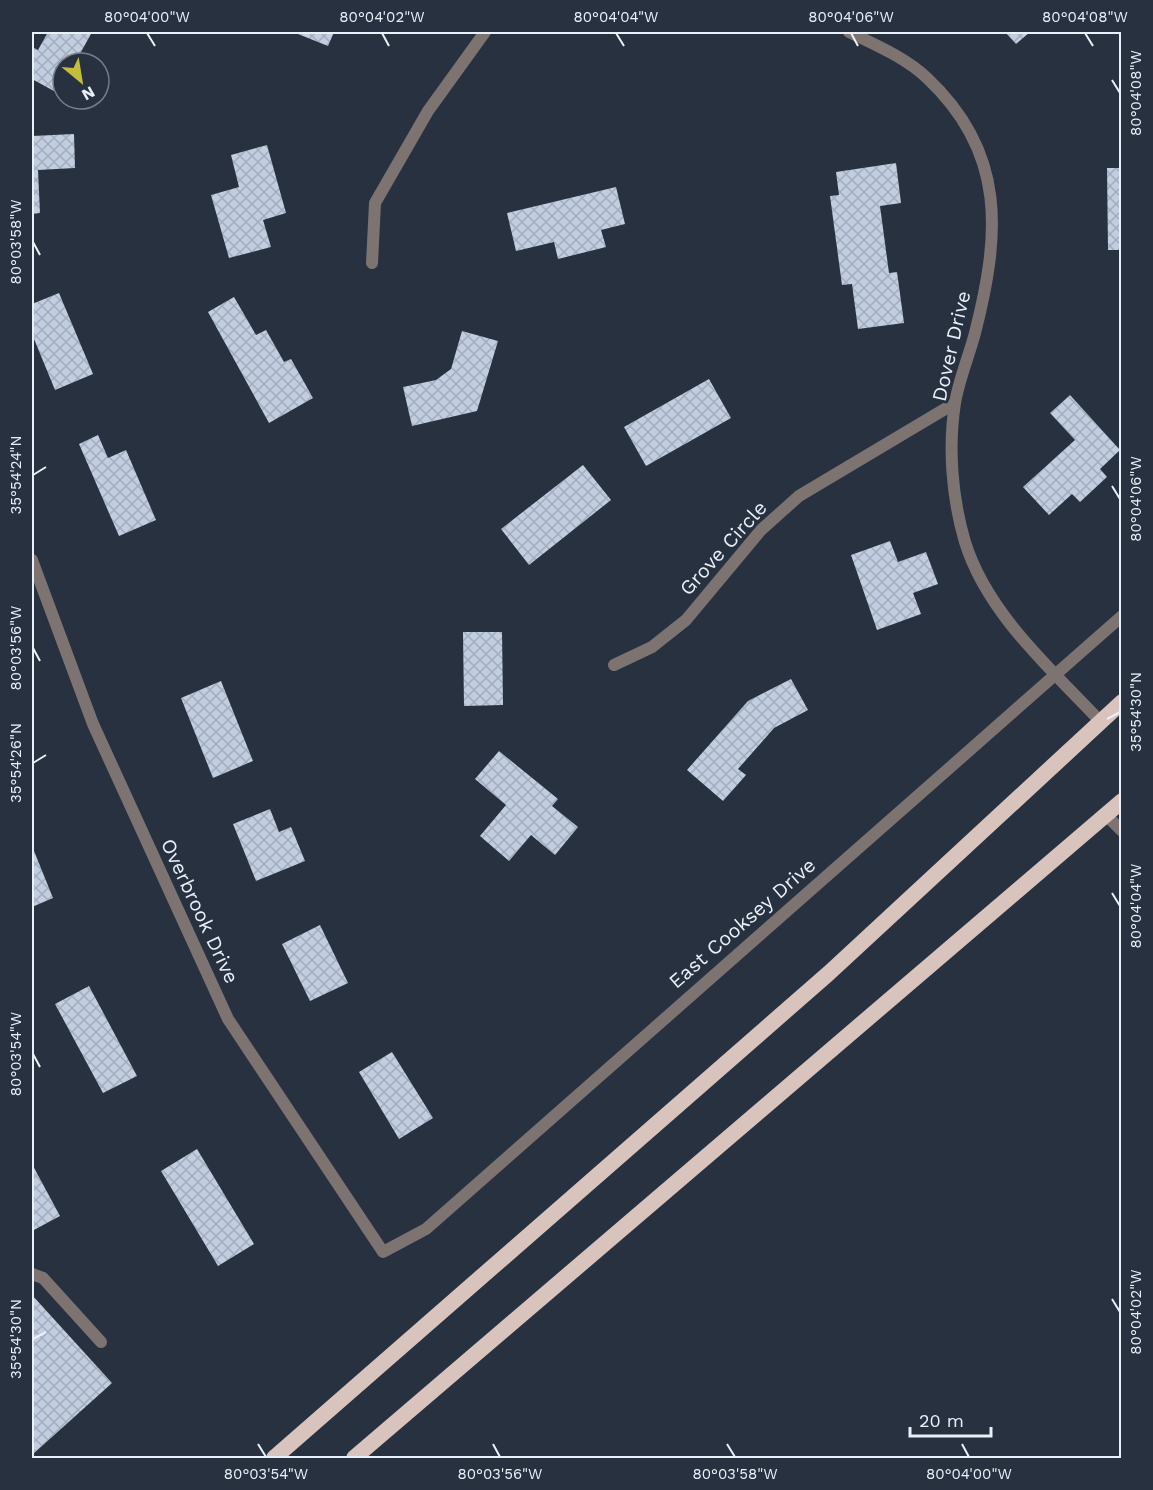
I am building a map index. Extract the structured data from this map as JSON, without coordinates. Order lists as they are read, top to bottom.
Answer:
{
  "streets": {
    "street": [
      "Dover Drive",
      "Grove Circle",
      "Overbrook Drive",
      "East Cooksey Drive"
    ]
  },
  "crossings": [
    ["Dover Drive", "Grove Circle"],
    ["Dover Drive", "East Cooksey Drive"],
    ["Overbrook Drive", "East Cooksey Drive"]
  ],
  "scale_bar": "20 m",
  "north": "bottom right",
  "coordinates": [
    "80°04'00\"W",
    "80°04'02\"W",
    "80°04'04\"W",
    "80°04'06\"W",
    "80°04'08\"W",
    "80°03'58\"W",
    "35°54'24\"N",
    "80°03'56\"W",
    "35°54'30\"N",
    "35°54'26\"N",
    "80°03'54\"W"
  ]
}
